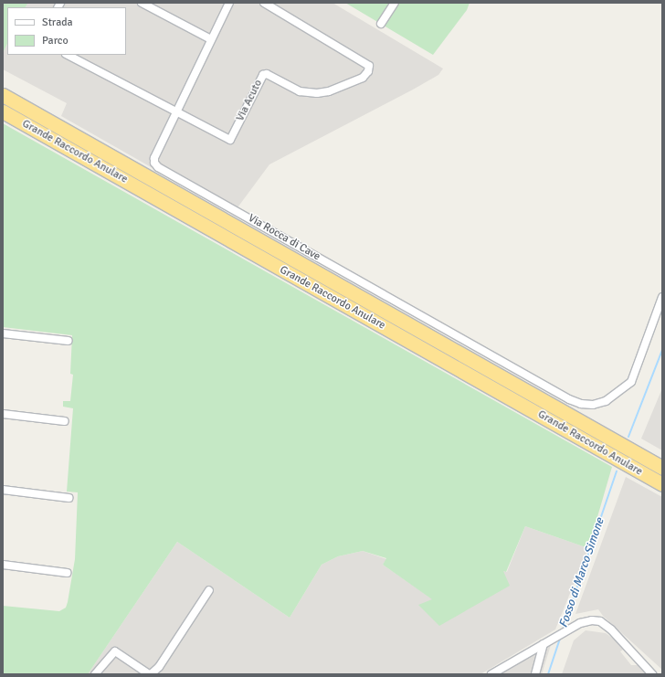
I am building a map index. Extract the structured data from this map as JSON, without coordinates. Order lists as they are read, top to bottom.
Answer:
{
  "streets": {
    "highway": ["Grande Raccordo Anulare"],
    "street": ["Via Acuto", "Via Rocca di Cave"]
  },
  "crossings": [
    ["Via Acuto", "Via Rocca di Cave"]
  ],
  "water": ["Fosso di Marco Simone"],
  "legend": ["Strada", "Parco"]
}
